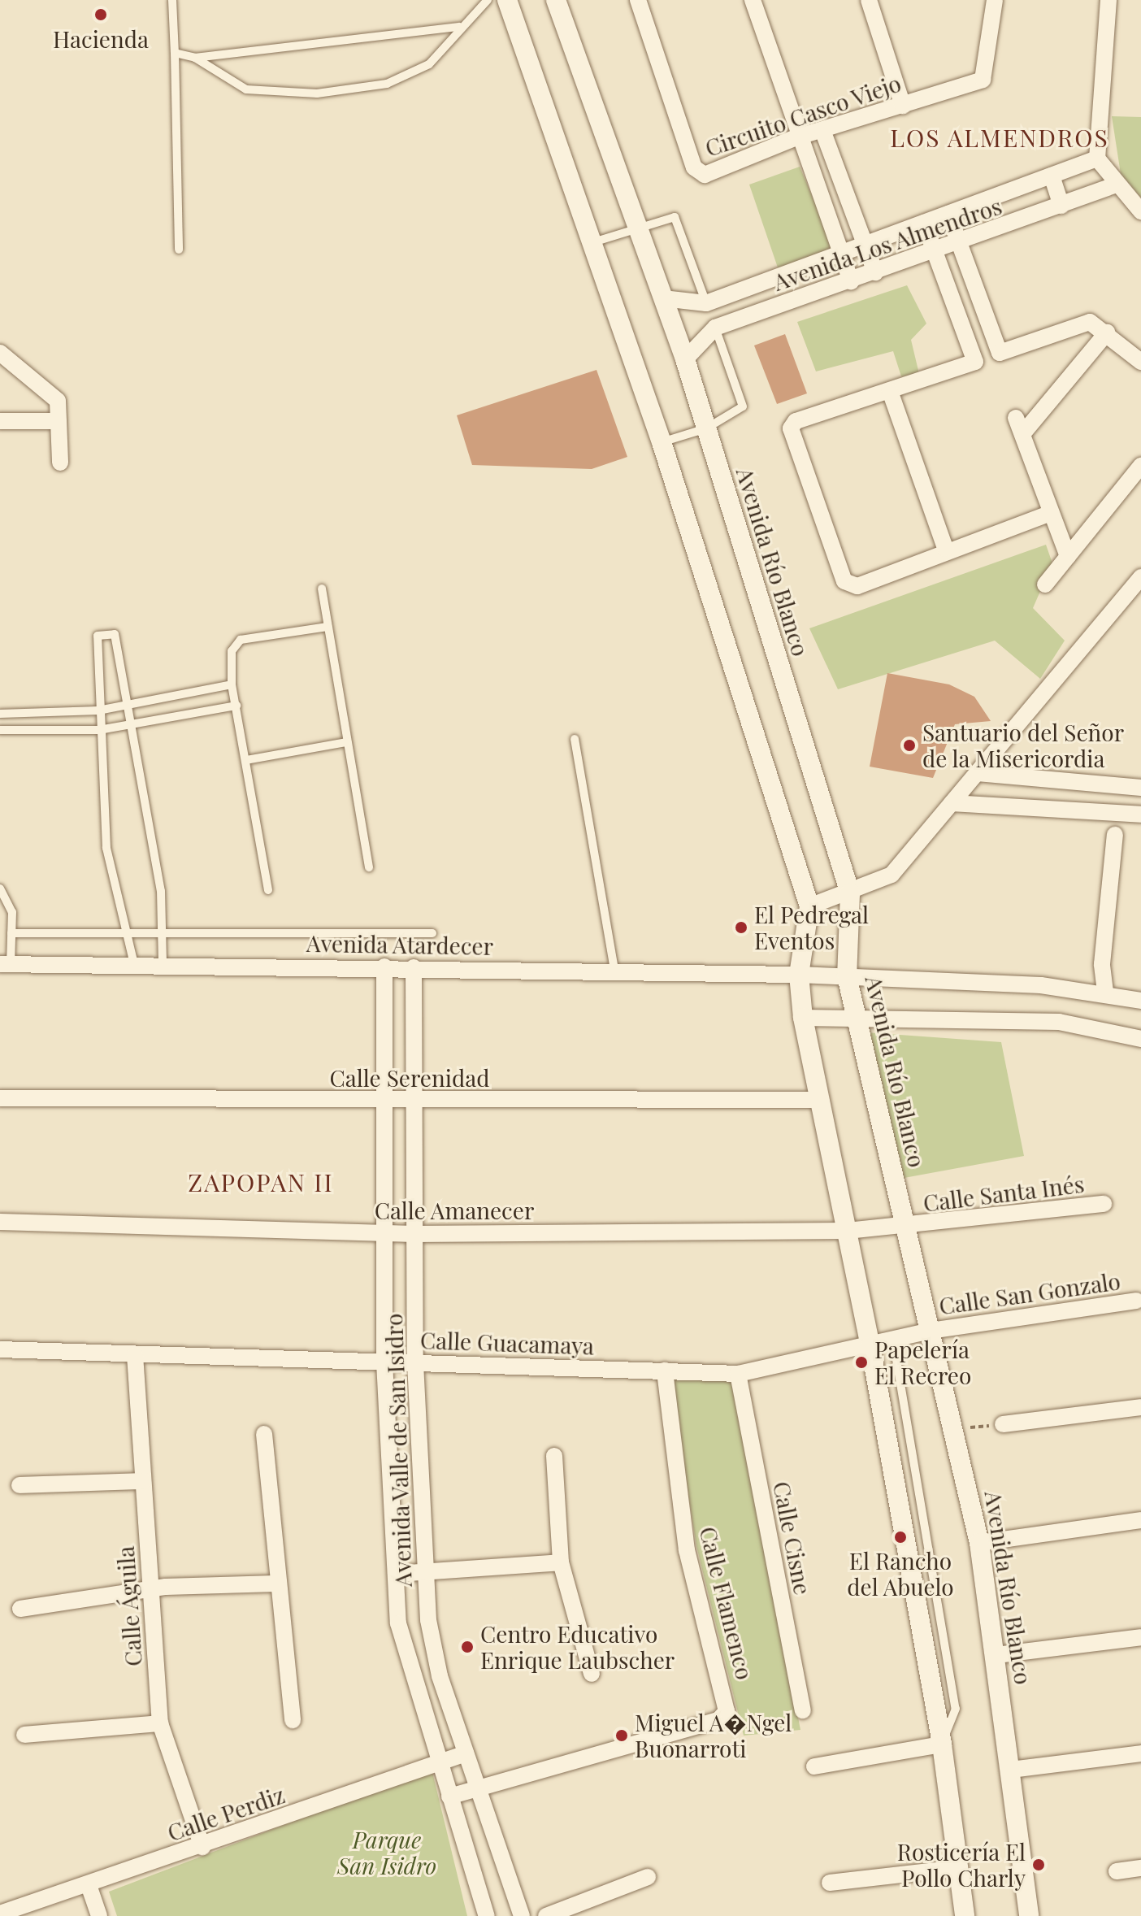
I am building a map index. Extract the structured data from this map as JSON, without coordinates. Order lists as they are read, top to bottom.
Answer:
{
  "streets": {
    "street": [
      "Circuito Casco Viejo",
      "Avenida Los Almendros",
      "Avenida Río Blanco",
      "Avenida Atardecer",
      "Calle Serenidad",
      "Calle Santa Inés",
      "Calle Amanecer",
      "Calle San Gonzalo",
      "Calle Guacamaya",
      "Avenida Valle de San Isidro",
      "Calle Cisne",
      "Calle Flamenco",
      "Calle Águila",
      "Calle Perdiz"
    ]
  },
  "crossings": [
    ["Avenida Los Almendros", "Avenida Río Blanco"],
    ["Avenida Río Blanco", "Avenida Atardecer"],
    ["Avenida Río Blanco", "Calle Santa Inés"],
    ["Avenida Río Blanco", "Calle Amanecer"],
    ["Avenida Río Blanco", "Calle San Gonzalo"],
    ["Avenida Río Blanco", "Calle Guacamaya"],
    ["Avenida Atardecer", "Avenida Valle de San Isidro"],
    ["Calle Serenidad", "Avenida Valle de San Isidro"],
    ["Calle Santa Inés", "Calle Amanecer"],
    ["Calle Amanecer", "Avenida Valle de San Isidro"],
    ["Calle San Gonzalo", "Calle Guacamaya"],
    ["Calle Guacamaya", "Avenida Valle de San Isidro"],
    ["Calle Guacamaya", "Calle Cisne"],
    ["Calle Guacamaya", "Calle Flamenco"],
    ["Calle Guacamaya", "Calle Águila"],
    ["Avenida Valle de San Isidro", "Calle Flamenco"],
    ["Avenida Valle de San Isidro", "Calle Perdiz"],
    ["Calle Águila", "Calle Perdiz"]
  ],
  "districts": ["LOS ALMENDROS", "ZAPOPAN II"],
  "parks": ["Parque San Isidro"],
  "places": [
    "Hacienda",
    "Santuario del Señor de la Misericordia",
    "El Pedregal Eventos",
    "Papelería El Recreo",
    "El Rancho del Abuelo",
    "Centro Educativo Enrique Laubscher",
    "Miguel A�Ngel Buonarroti",
    "Rosticería El Pollo Charly"
  ]
}
